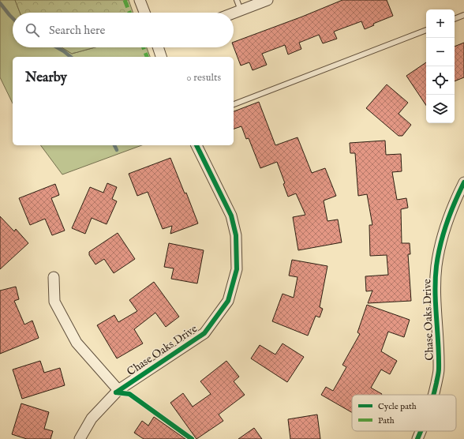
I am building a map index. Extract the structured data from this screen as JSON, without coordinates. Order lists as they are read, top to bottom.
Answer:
{
  "streets": {
    "street": ["Chase Oaks Drive"]
  },
  "legend": ["Cycle path", "Path"],
  "page": {
    "map_buttons": ["+", "−"],
    "search": "Search here",
    "heading": ["Nearby", "0 results"]
  }
}
